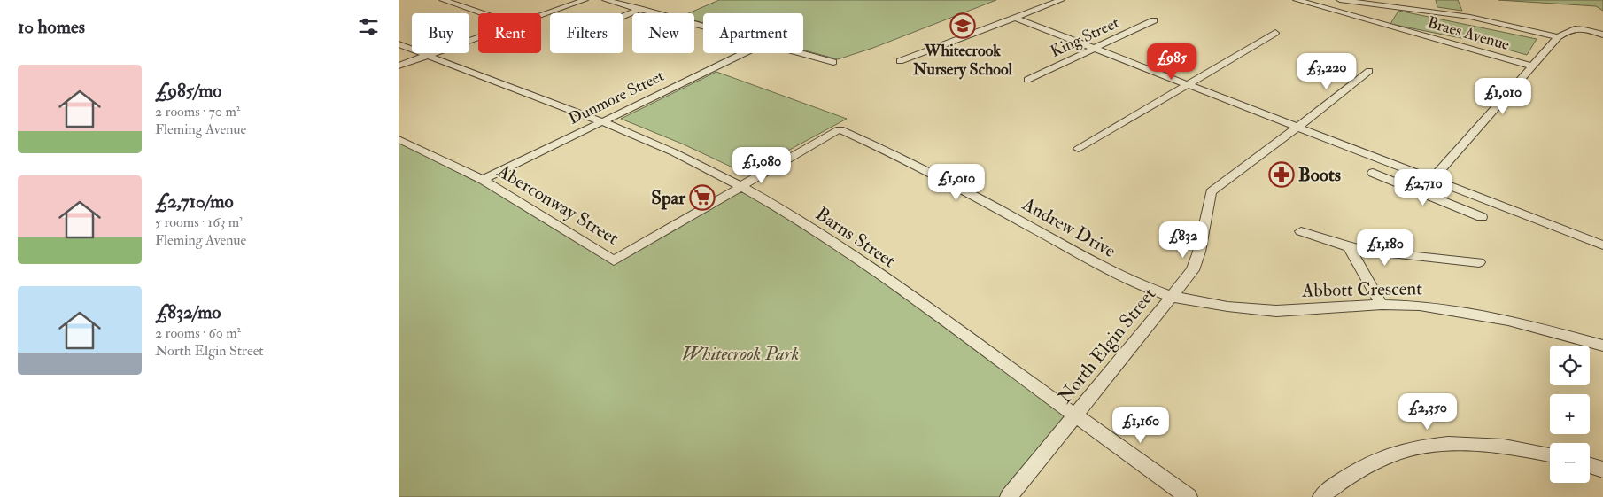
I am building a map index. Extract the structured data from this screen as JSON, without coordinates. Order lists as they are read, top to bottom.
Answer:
{
  "streets": {
    "street": [
      "Braes Avenue",
      "King Street",
      "Dunmore Street",
      "Aberconway Street",
      "Andrew Drive",
      "Barns Street",
      "Abbott Crescent",
      "North Elgin Street"
    ]
  },
  "crossings": [
    ["Dunmore Street", "Aberconway Street"],
    ["Dunmore Street", "Barns Street"],
    ["Aberconway Street", "Andrew Drive"],
    ["Aberconway Street", "Barns Street"],
    ["Andrew Drive", "Barns Street"],
    ["Andrew Drive", "Abbott Crescent"],
    ["Andrew Drive", "North Elgin Street"],
    ["Barns Street", "North Elgin Street"],
    ["Abbott Crescent", "North Elgin Street"]
  ],
  "parks": ["Whitecrook Park"],
  "places": {
    "school or university": ["Whitecrook Nursery School"],
    "pharmacy": ["Boots"],
    "supermarket": ["Spar"]
  },
  "page": {
    "heading": "10 homes",
    "chip": [
      "Buy",
      "Rent",
      "Filters",
      "New",
      "Apartment"
    ],
    "price": [
      "£985",
      "£3,220",
      "£1,010",
      "£1,080",
      "£1,010",
      "£2,710",
      "£832",
      "£1,180",
      "£2,350",
      "£1,160"
    ],
    "list": [
      {
        "name": "£985/mo",
        "note": "2 rooms · 70 m² · Fleming Avenue"
      },
      {
        "name": "£2,710/mo",
        "note": "5 rooms · 163 m² · Fleming Avenue"
      },
      {
        "name": "£832/mo",
        "note": "2 rooms · 60 m² · North Elgin Street"
      }
    ],
    "map_buttons": ["+", "−"]
  }
}
